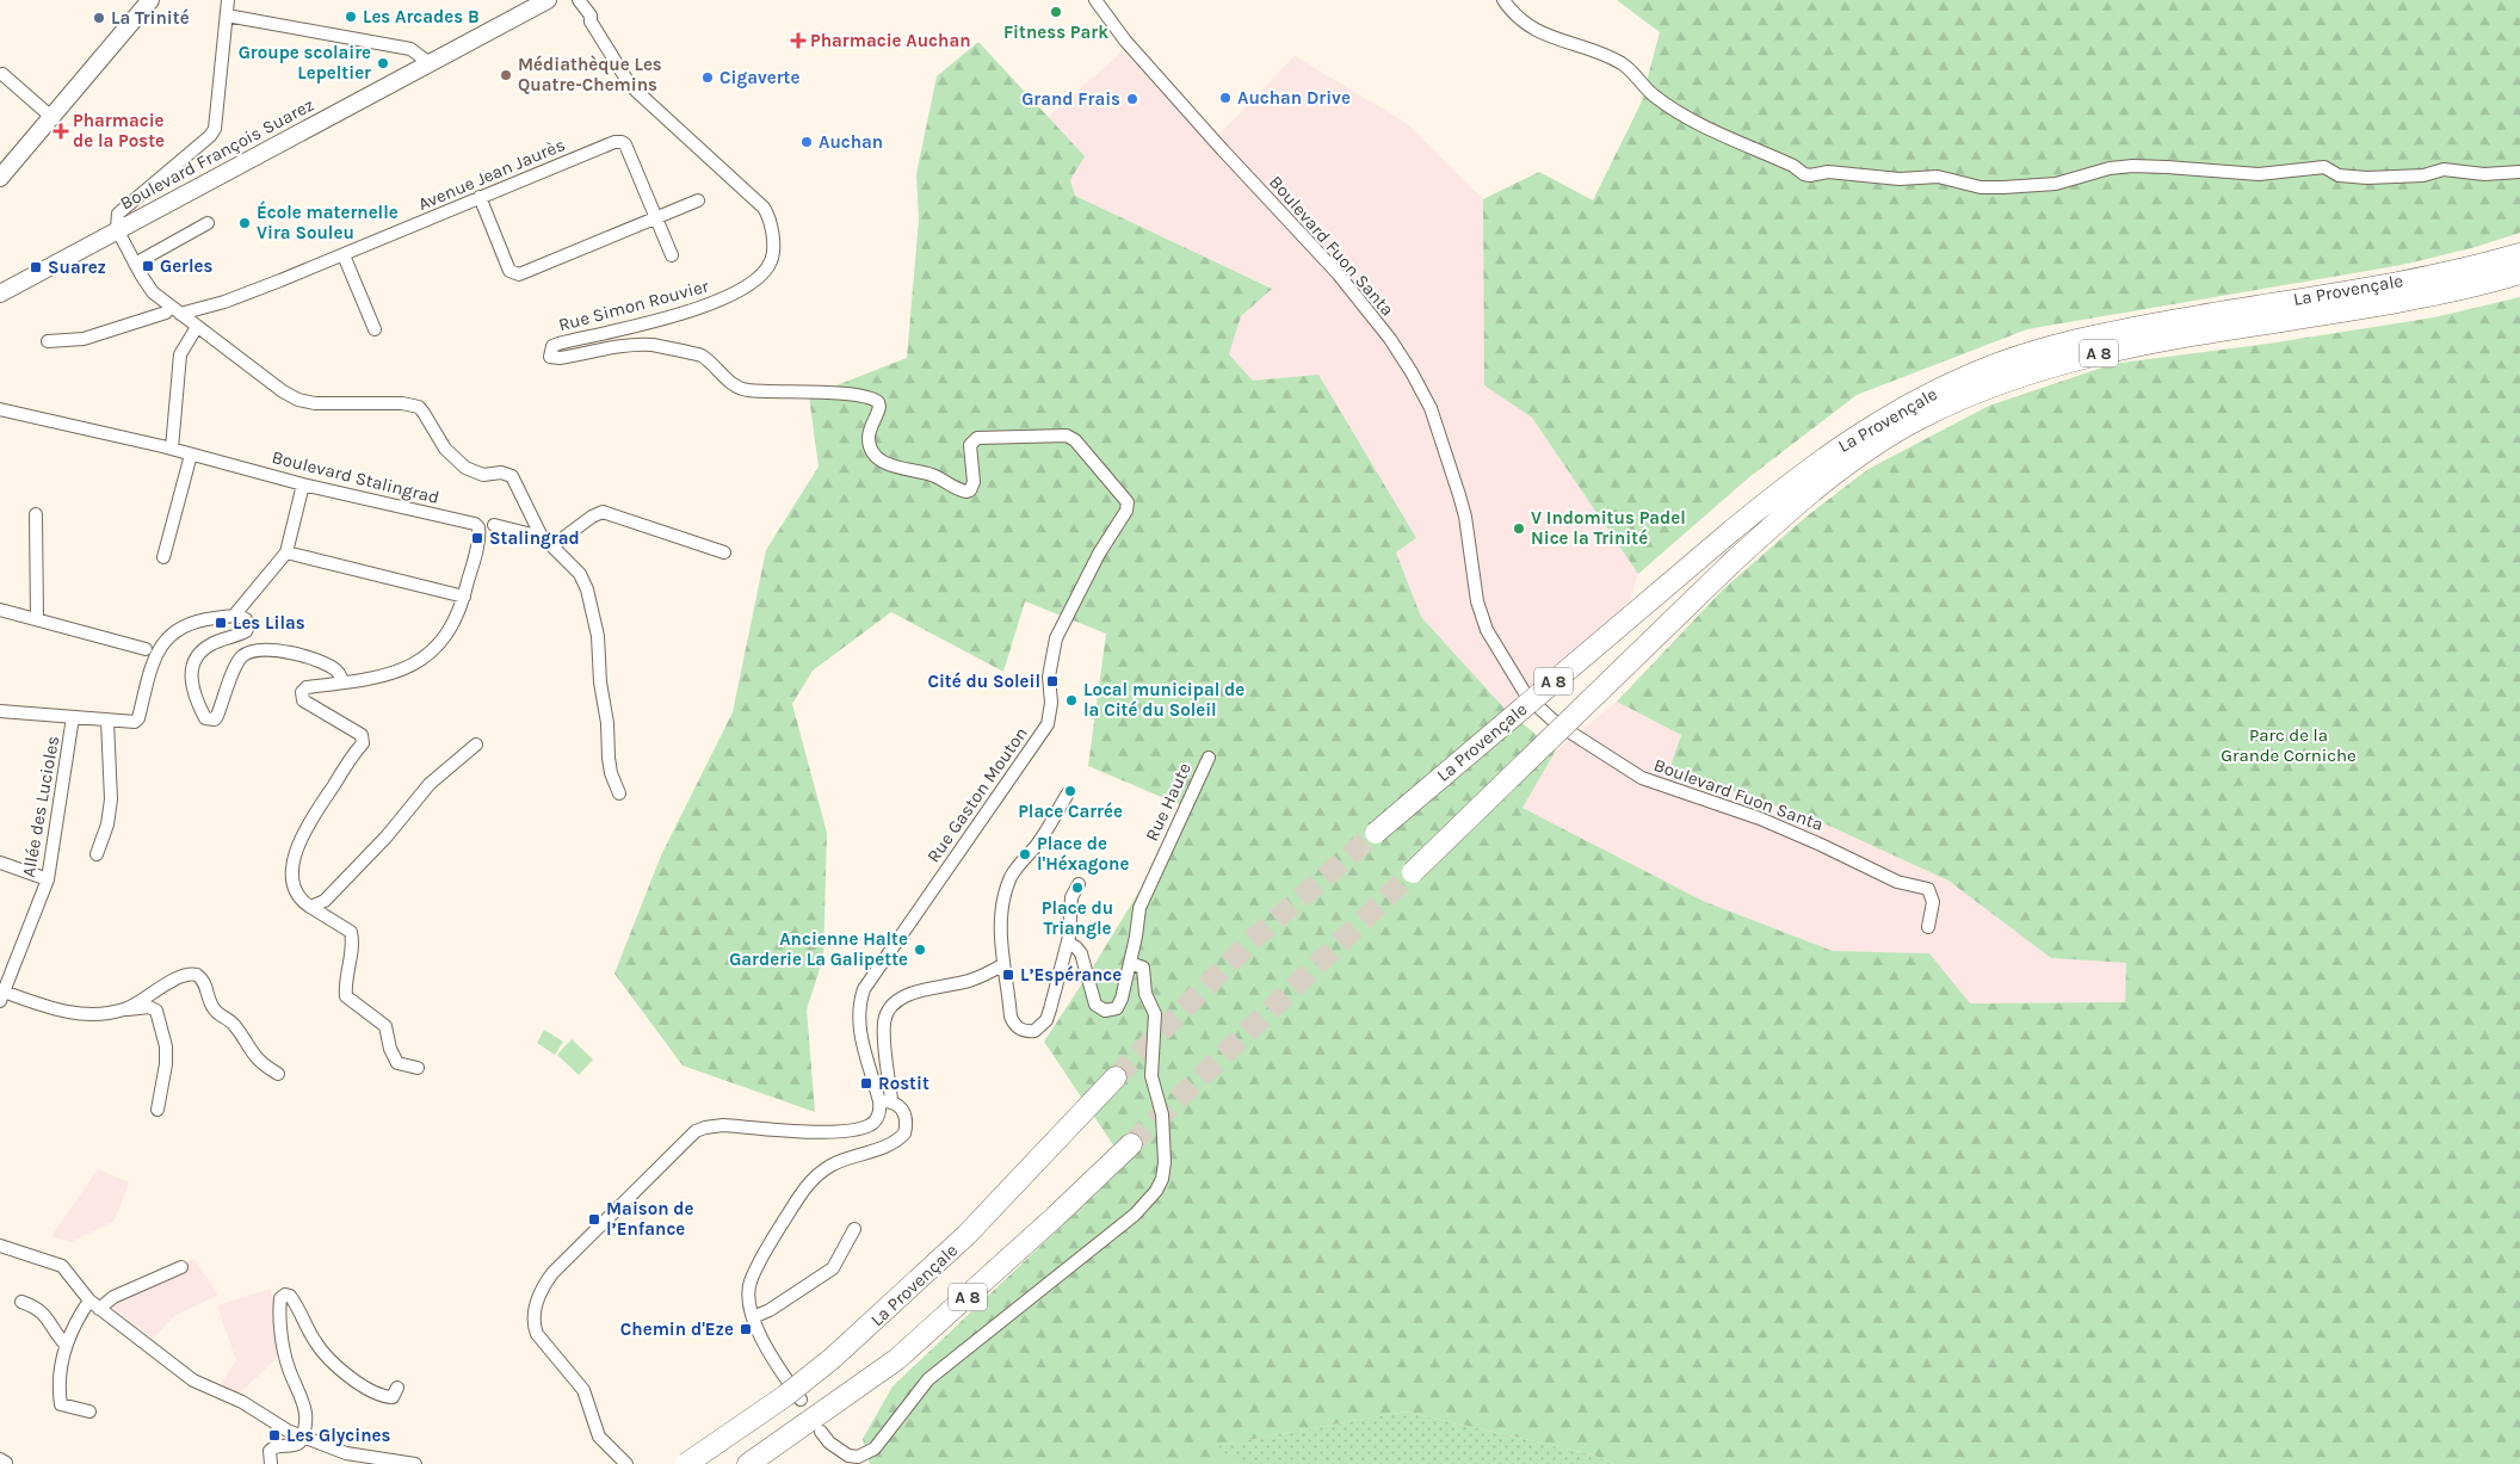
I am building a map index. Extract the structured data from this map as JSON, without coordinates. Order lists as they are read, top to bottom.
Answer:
{
  "streets": {
    "highway": ["La Provençale", "A 8"],
    "main road": ["Boulevard François Suarez"],
    "street": [
      "Avenue Jean Jaurès",
      "Boulevard Fuon Santa",
      "Rue Simon Rouvier",
      "Boulevard Stalingrad",
      "Rue Gaston Mouton",
      "Rue Haute",
      "Allée des Lucioles"
    ]
  },
  "crossings": [
    ["Rue Simon Rouvier", "Rue Gaston Mouton"]
  ],
  "parks": ["Parc de la Grande Corniche"],
  "places": {
    "other": [
      "Fitness Park",
      "Les Arcades B",
      "La Trinité",
      "Groupe scolaire Lepeltier",
      "Médiathèque Les Quatre-Chemins",
      "Cigaverte",
      "Auchan Drive",
      "Grand Frais",
      "Auchan",
      "École maternelle Vira Souleu",
      "V Indomitus Padel Nice la Trinité",
      "Local municipal de la Cité du Soleil",
      "Place Carrée",
      "Place de l'Héxagone",
      "Place du Triangle",
      "Ancienne Halte Garderie La Galipette"
    ],
    "health": ["Pharmacie Auchan", "Pharmacie de la Poste"],
    "transit": [
      "Gerles",
      "Suarez",
      "Stalingrad",
      "Les Lilas",
      "Cité du Soleil",
      "L’Espérance",
      "Rostit",
      "Maison de l’Enfance",
      "Chemin d'Eze",
      "Les Glycines"
    ]
  }
}
